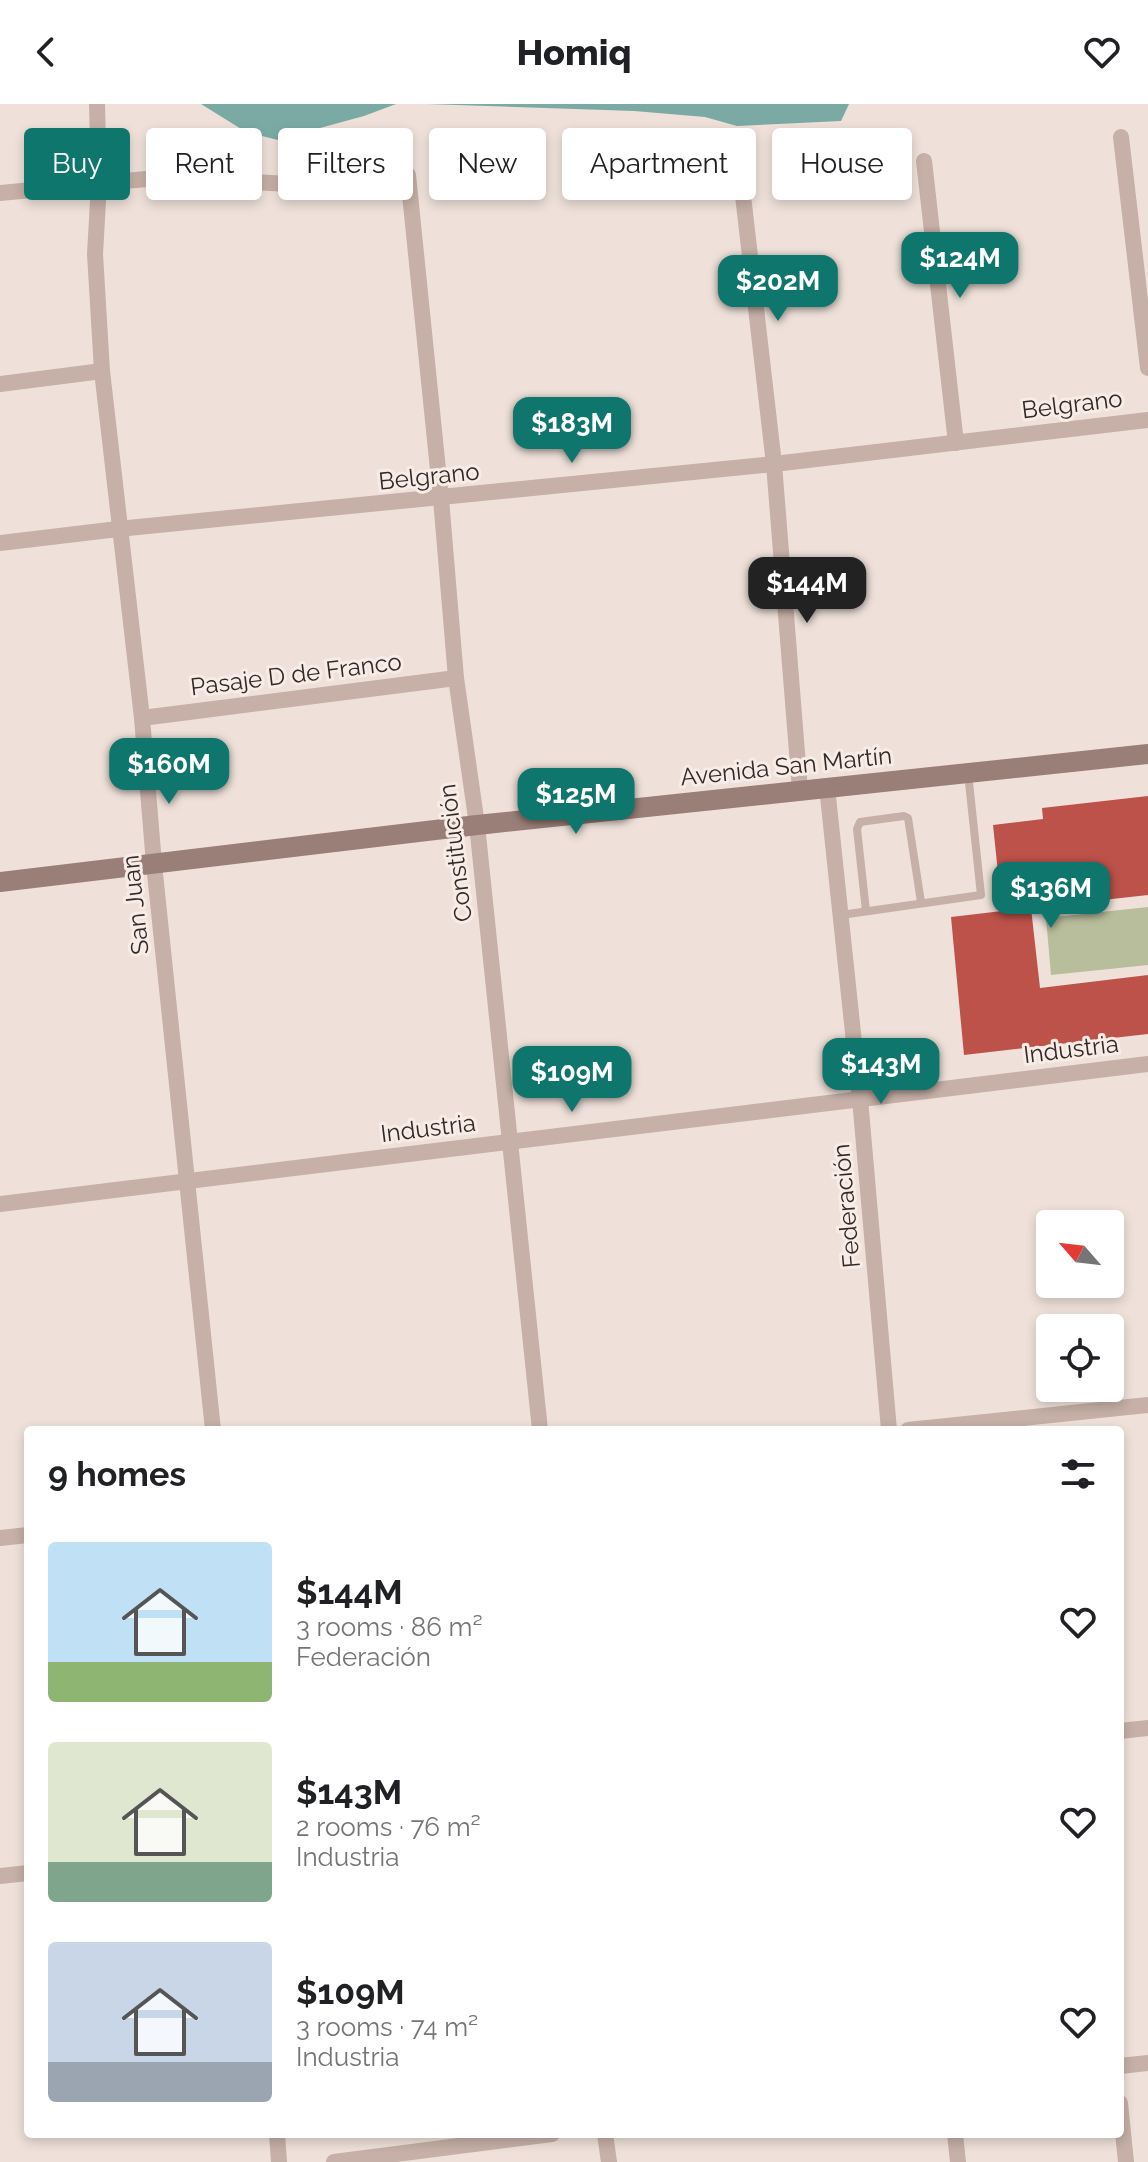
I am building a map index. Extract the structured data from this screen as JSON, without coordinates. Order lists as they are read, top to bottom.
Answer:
{
  "streets": {
    "street": [
      "Belgrano",
      "Pasaje D de Franco",
      "Avenida San Martín",
      "Constitución",
      "San Juan",
      "Industria",
      "Federación"
    ]
  },
  "crossings": [
    ["Belgrano", "Constitución"],
    ["Belgrano", "San Juan"],
    ["Pasaje D de Franco", "Constitución"],
    ["Pasaje D de Franco", "San Juan"],
    ["Avenida San Martín", "Constitución"],
    ["Avenida San Martín", "San Juan"],
    ["Avenida San Martín", "Federación"],
    ["Constitución", "Industria"],
    ["San Juan", "Industria"],
    ["Industria", "Federación"]
  ],
  "north": "top left",
  "page": {
    "header": "Homiq",
    "chip": [
      "Buy",
      "Rent",
      "Filters",
      "New",
      "Apartment",
      "House"
    ],
    "price": [
      "$124M",
      "$202M",
      "$183M",
      "$144M",
      "$160M",
      "$125M",
      "$136M",
      "$143M",
      "$109M"
    ],
    "heading": "9 homes",
    "list": [
      {
        "name": "$144M",
        "note": "3 rooms · 86 m² · Federación"
      },
      {
        "name": "$143M",
        "note": "2 rooms · 76 m² · Industria"
      },
      {
        "name": "$109M",
        "note": "3 rooms · 74 m² · Industria"
      }
    ]
  }
}
